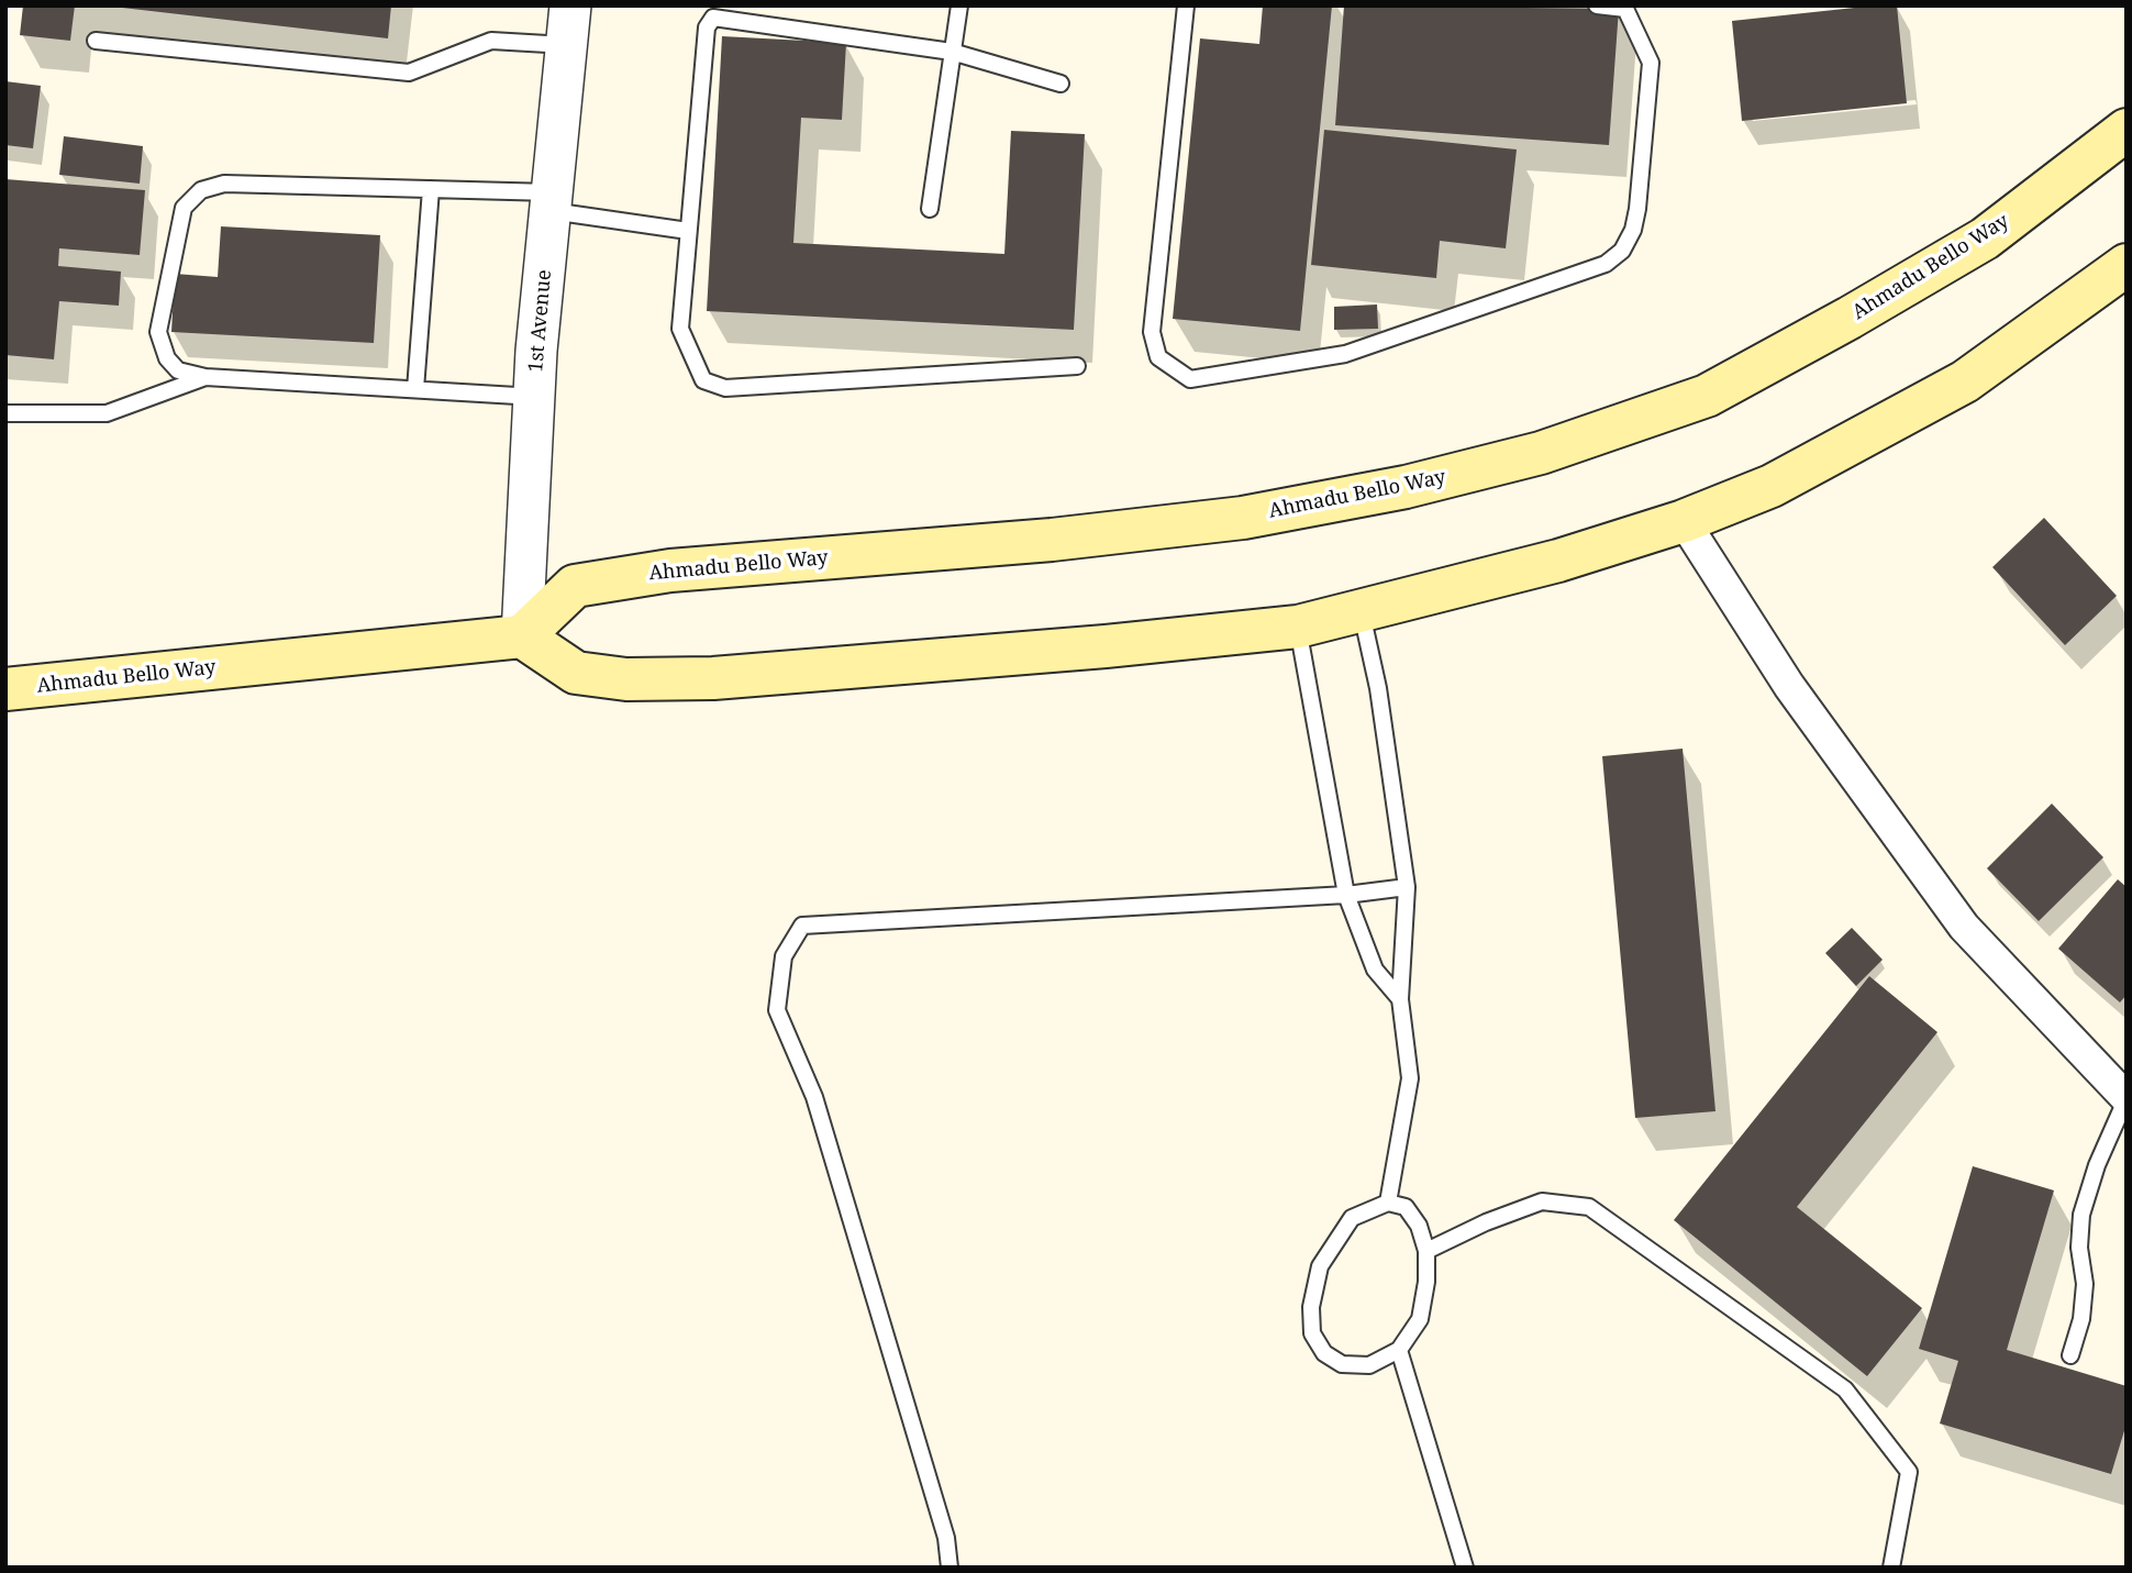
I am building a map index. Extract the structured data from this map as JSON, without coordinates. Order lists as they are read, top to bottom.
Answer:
{
  "streets": {
    "main road": ["Ahmadu Bello Way"],
    "street": ["1st Avenue"]
  },
  "crossings": [
    ["Ahmadu Bello Way", "1st Avenue"]
  ]
}
